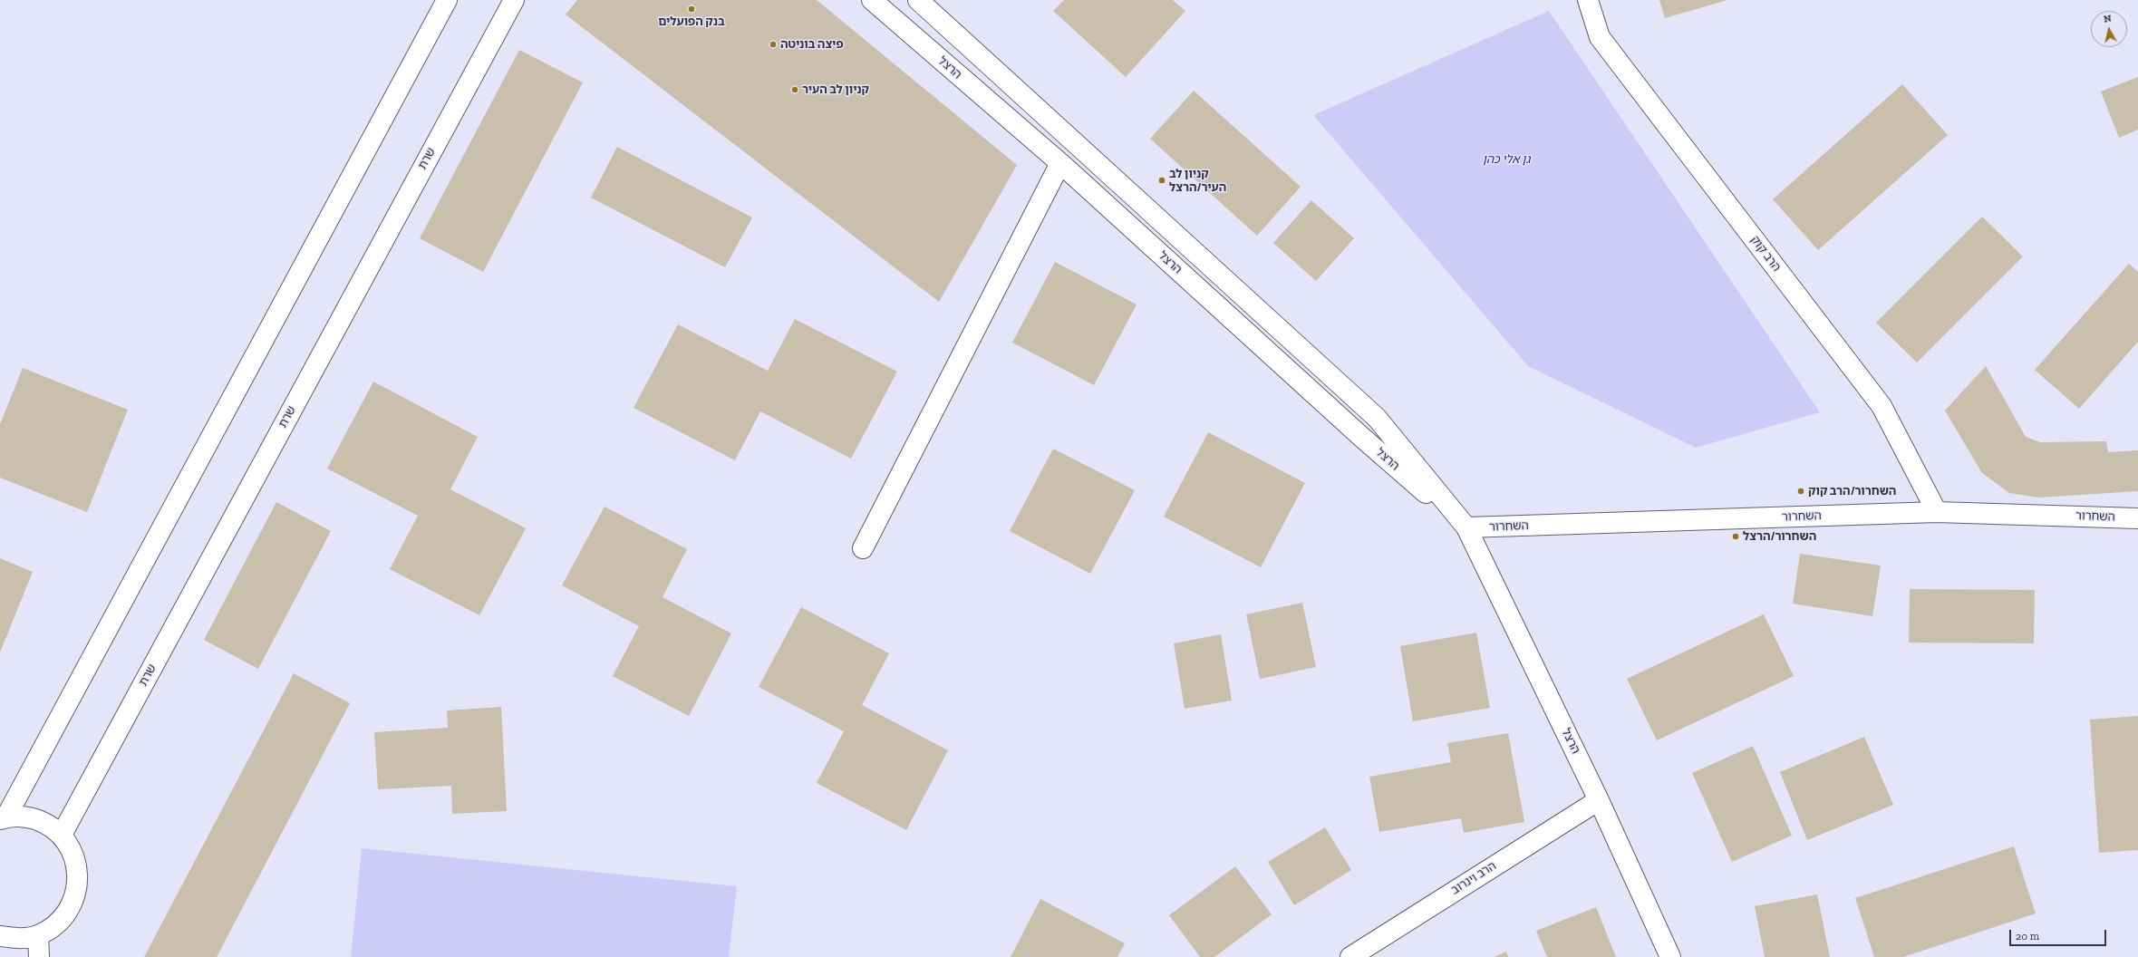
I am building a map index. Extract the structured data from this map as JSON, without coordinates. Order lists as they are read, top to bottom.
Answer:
{
  "streets": {
    "street": [
      "הרצל",
      "שרת",
      "הרב קוק",
      "השחרור",
      "הרב וינרוב"
    ]
  },
  "crossings": [
    ["הרצל", "השחרור"],
    ["הרצל", "הרב וינרוב"],
    ["הרב קוק", "השחרור"]
  ],
  "parks": ["גן אלי כהן"],
  "places": [
    "בנק הפועלים",
    "פיצה בוניטה",
    "קניון לב העיר",
    "קניון לב העיר/הרצל",
    "השחרור/הרב קוק",
    "השחרור/הרצל"
  ],
  "scale_bar": "20 m",
  "north": "top"
}
